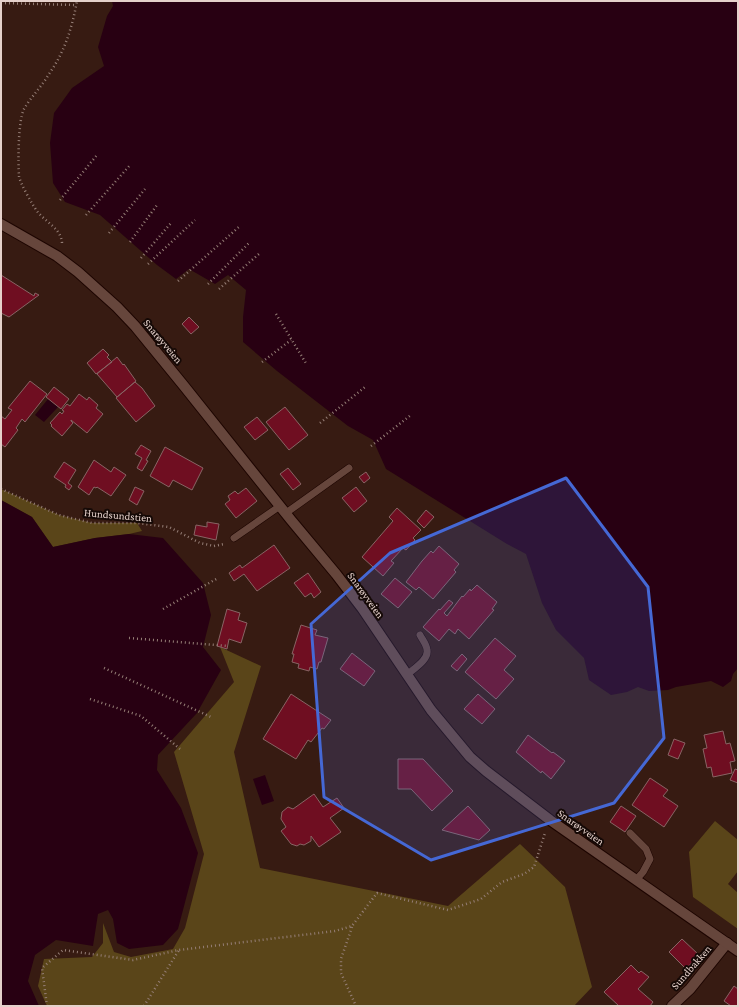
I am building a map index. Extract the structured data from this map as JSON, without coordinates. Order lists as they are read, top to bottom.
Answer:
{
  "streets": {
    "street": ["Snarøyveien", "Sundbakken"],
    "path": ["Hundsundstien"]
  },
  "crossings": [
    ["Snarøyveien", "Sundbakken"]
  ]
}
